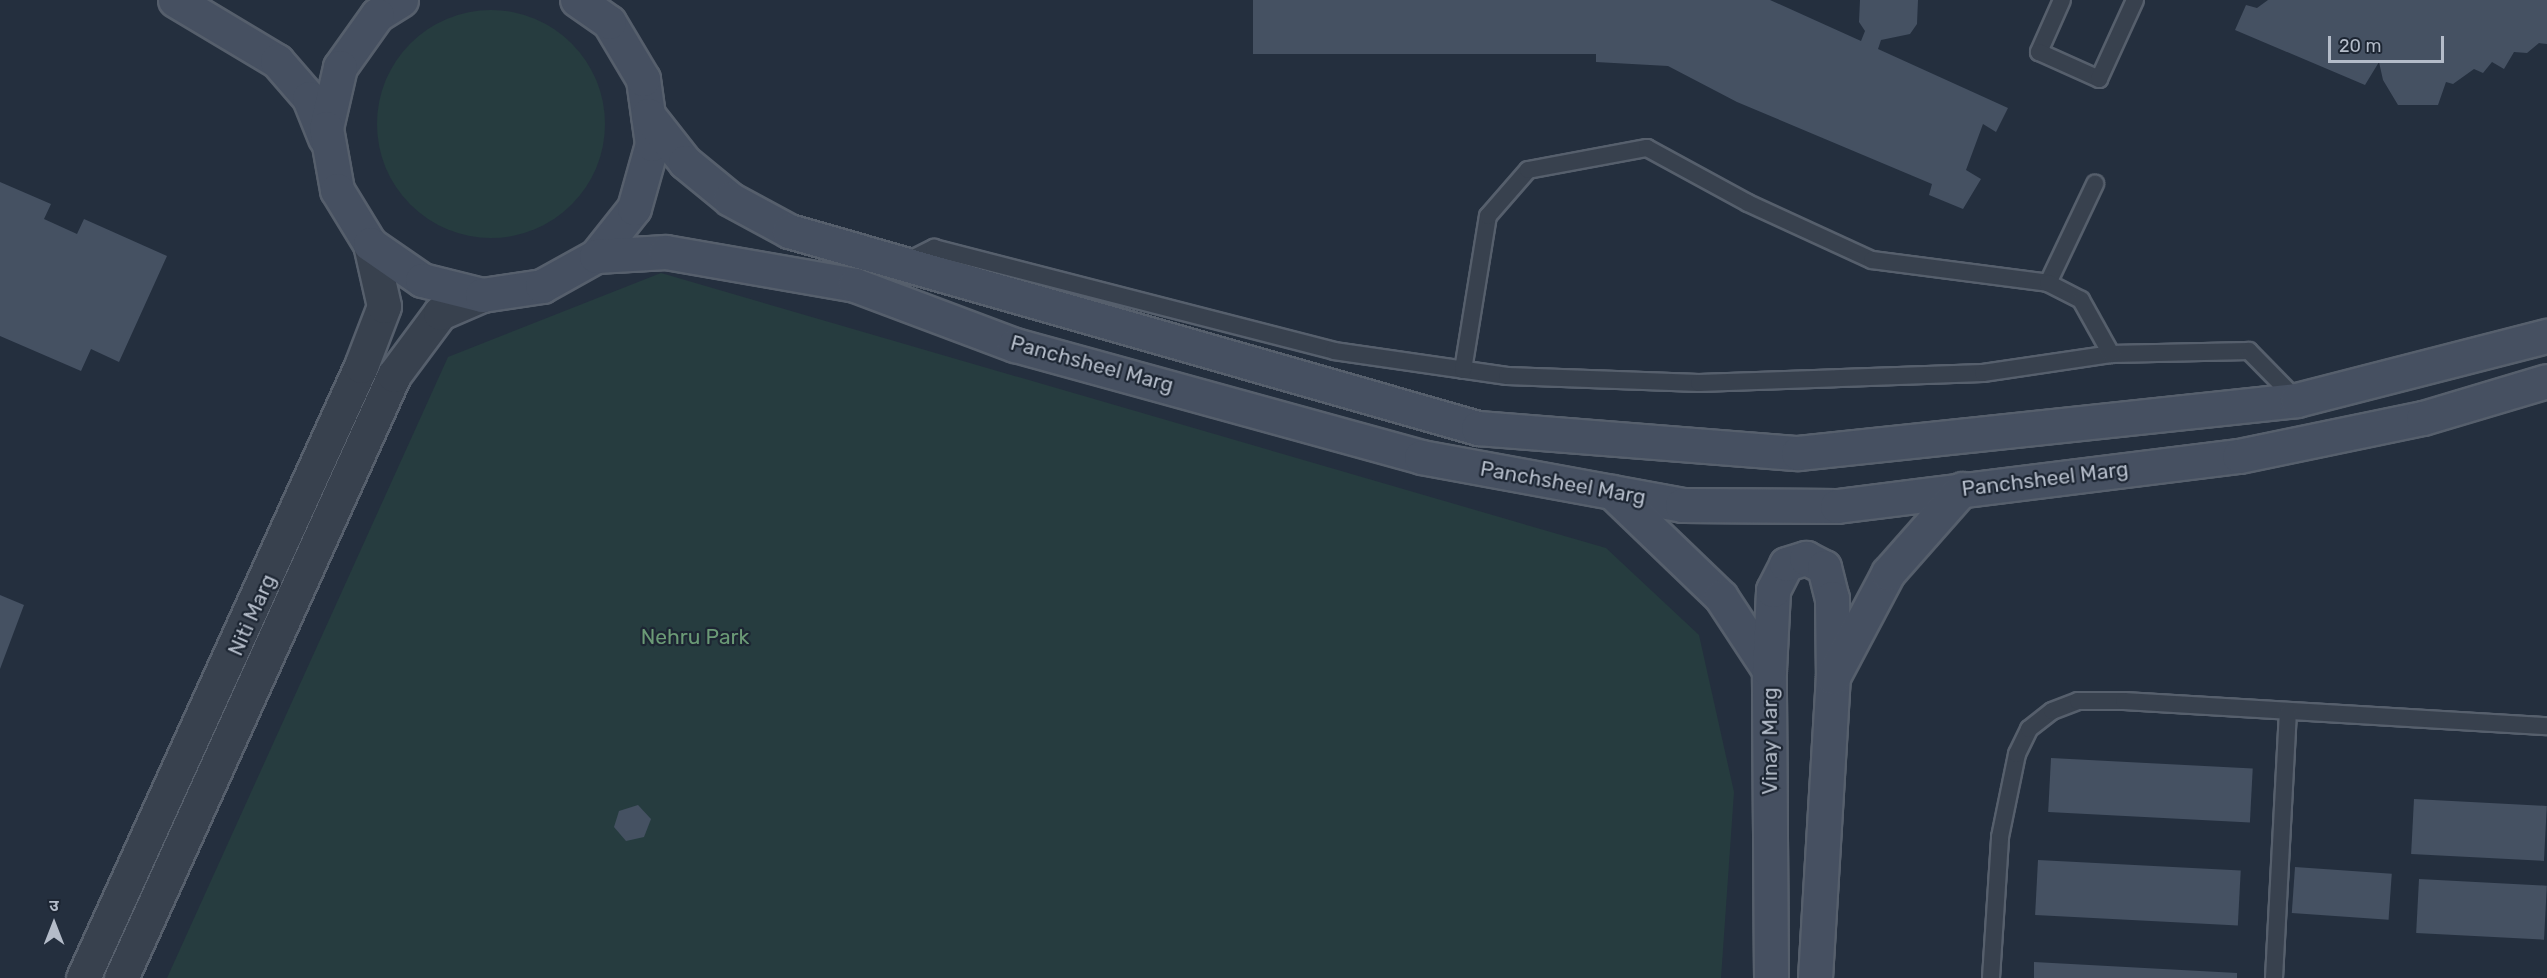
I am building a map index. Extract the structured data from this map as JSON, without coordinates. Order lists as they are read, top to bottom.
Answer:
{
  "streets": {
    "main road": ["Panchsheel Marg", "Vinay Marg"],
    "street": ["Niti Marg"]
  },
  "crossings": [
    ["Panchsheel Marg", "Vinay Marg"]
  ],
  "parks": ["Nehru Park"],
  "scale_bar": "20 m",
  "north": "top"
}
